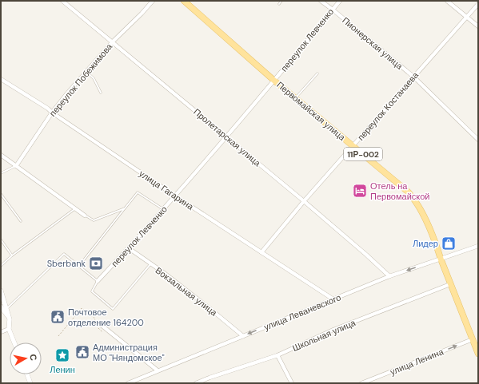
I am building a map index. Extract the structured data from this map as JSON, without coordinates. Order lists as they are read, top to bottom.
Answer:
{
  "streets": {
    "main road": ["Первомайская улица", "11Р-002"],
    "street": [
      "переулок Левченко",
      "Пионерская улица",
      "переулок Побежимова",
      "переулок Костанаева",
      "Пролетарская улица",
      "улица Гагарина",
      "Вокзальная улица",
      "улица Леваневского",
      "Школьная улица",
      "улица Ленина"
    ]
  },
  "crossings": [
    ["переулок Левченко", "Пионерская улица"],
    ["переулок Левченко", "Первомайская улица"],
    ["переулок Левченко", "Пролетарская улица"],
    ["переулок Левченко", "улица Гагарина"],
    ["переулок Левченко", "Вокзальная улица"],
    ["Пионерская улица", "переулок Костанаева"],
    ["переулок Побежимова", "Пролетарская улица"],
    ["переулок Побежимова", "улица Гагарина"],
    ["переулок Костанаева", "Первомайская улица"],
    ["переулок Костанаева", "Пролетарская улица"],
    ["переулок Костанаева", "улица Гагарина"],
    ["Первомайская улица", "улица Леваневского"],
    ["Первомайская улица", "Школьная улица"],
    ["Первомайская улица", "улица Ленина"],
    ["Пролетарская улица", "улица Леваневского"],
    ["улица Гагарина", "улица Леваневского"],
    ["Вокзальная улица", "улица Леваневского"]
  ],
  "one_way": ["улица Леваневского", "улица Ленина"],
  "places": {
    "hotel": ["Отель на Первомайской"],
    "shop": ["Лидер"],
    "bank": ["Sberbank"],
    "public building": ["Почтовое отделение 164200", "Администрация МО \"Няндомское\""],
    "place": ["Ленин"]
  },
  "north": "right"
}
